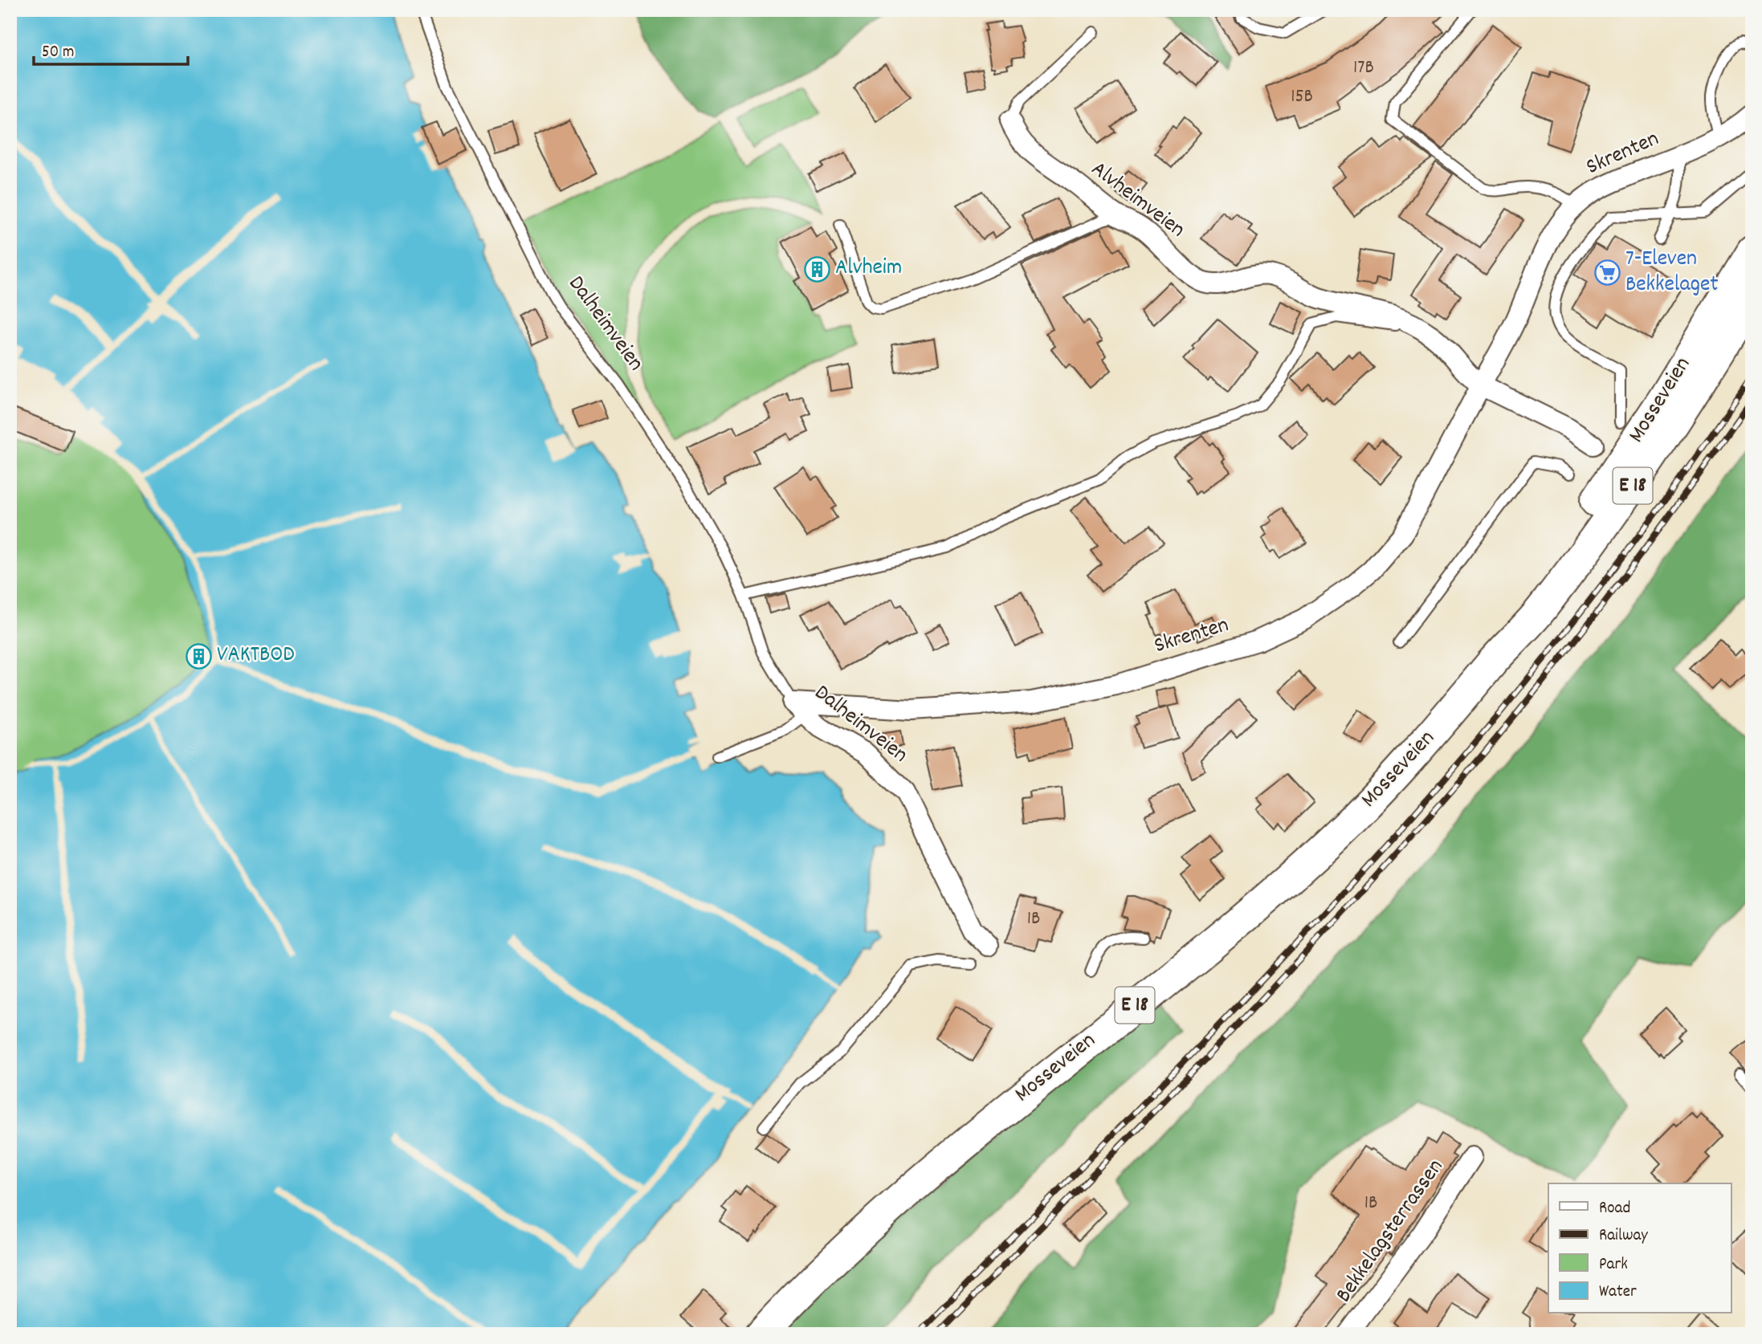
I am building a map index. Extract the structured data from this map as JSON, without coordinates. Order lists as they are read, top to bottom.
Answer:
{
  "streets": {
    "highway": ["Mosseveien", "E 18"],
    "street": [
      "Skrenten",
      "Alvheimveien",
      "Dalheimveien",
      "Bekkelagsterrassen"
    ]
  },
  "crossings": [
    ["Skrenten", "Alvheimveien"],
    ["Skrenten", "Dalheimveien"],
    ["Mosseveien", "E 18"]
  ],
  "places": {
    "building": ["Alvheim", "VAKTBOD"],
    "supermarket": ["7-Eleven Bekkelaget"]
  },
  "house_numbers": [
    "17B",
    "15B",
    "1B",
    "1B"
  ],
  "legend": [
    "Road",
    "Railway",
    "Park",
    "Water"
  ],
  "scale_bar": "50 m"
}
